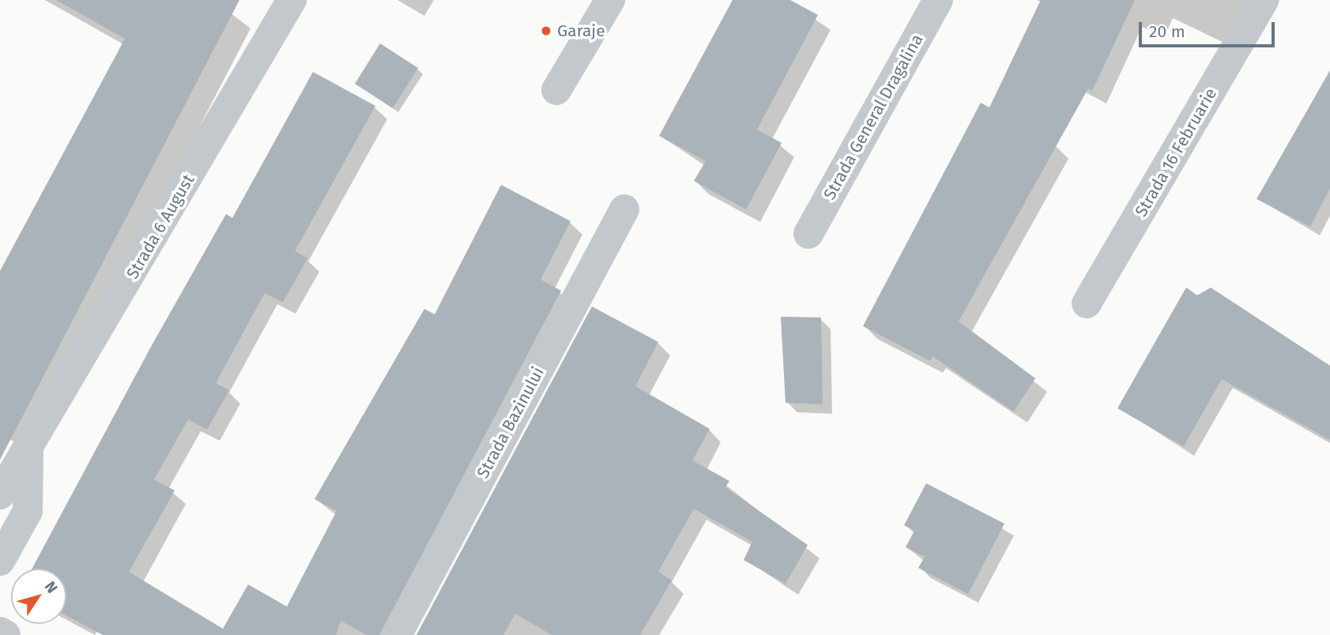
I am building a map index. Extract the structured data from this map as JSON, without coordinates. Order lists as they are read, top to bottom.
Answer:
{
  "streets": {
    "street": [
      "Strada General Dragalina",
      "Strada 16 Februarie",
      "Strada 6 August",
      "Strada Bazinului"
    ]
  },
  "places": ["Garaje"],
  "scale_bar": "20 m",
  "north": "top right"
}
